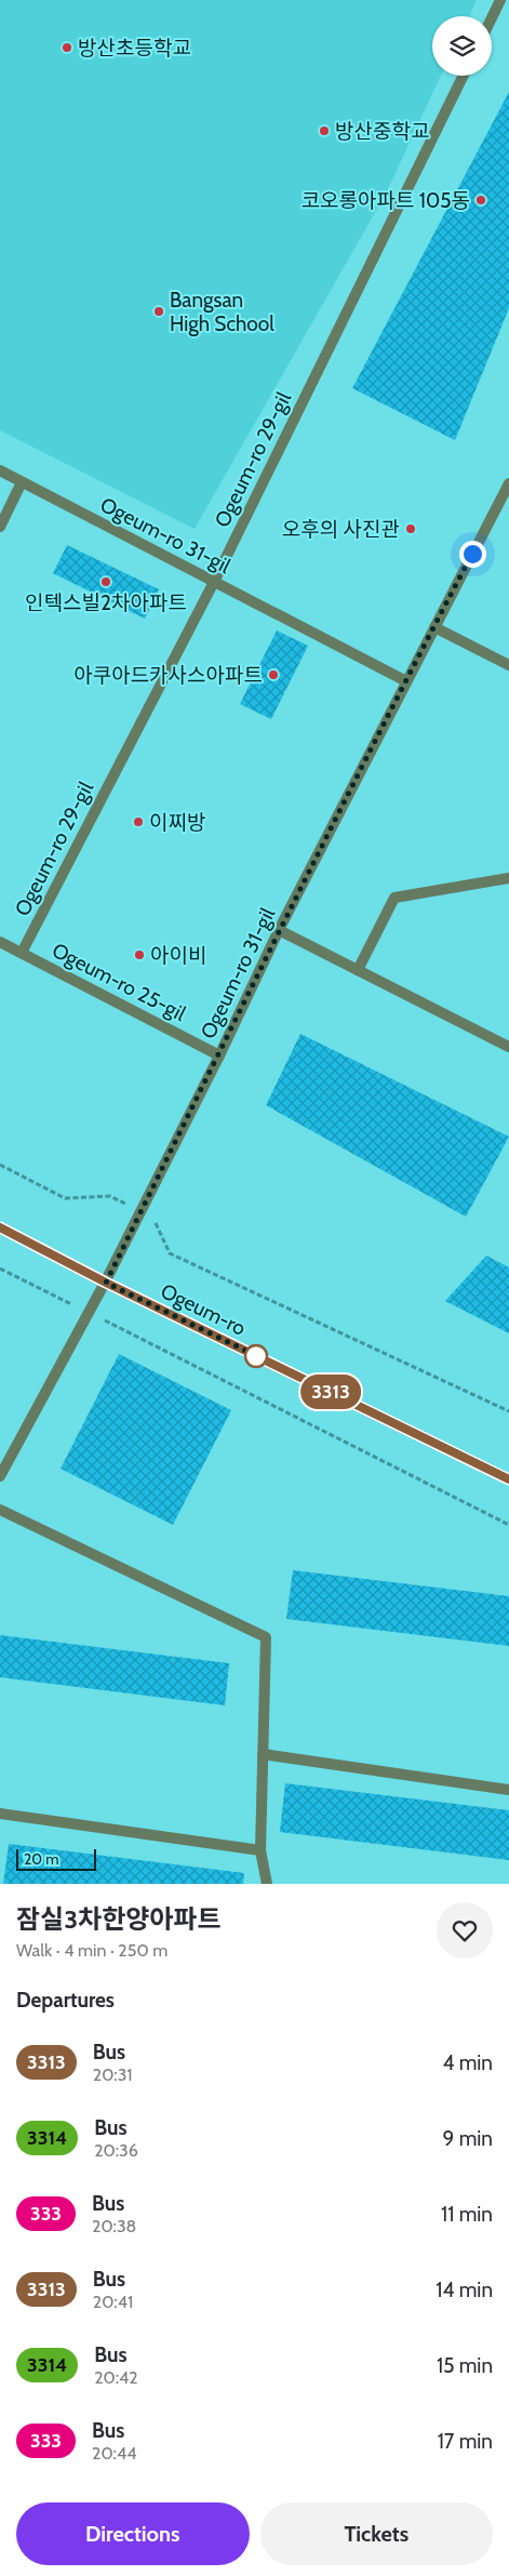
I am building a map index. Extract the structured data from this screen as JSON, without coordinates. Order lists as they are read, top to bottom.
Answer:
{
  "streets": {
    "main road": ["Ogeum-ro"],
    "street": ["Ogeum-ro 29-gil", "Ogeum-ro 31-gil", "Ogeum-ro 25-gil"]
  },
  "crossings": [
    ["Ogeum-ro 29-gil", "Ogeum-ro 31-gil"],
    ["Ogeum-ro 29-gil", "Ogeum-ro 25-gil"],
    ["Ogeum-ro 31-gil", "Ogeum-ro 25-gil"],
    ["Ogeum-ro 31-gil", "Ogeum-ro"]
  ],
  "places": [
    "방산초등학교",
    "방산중학교",
    "코오롱아파트 105동",
    "Bangsan High School",
    "오후의 사진관",
    "인텍스빌2차아파트",
    "아쿠아드카사스아파트",
    "이찌방",
    "아이비"
  ],
  "lines": ["bus line 3313"],
  "scale_bar": "20 m",
  "page": {
    "on_map": "3313",
    "scale": "20 m",
    "heading": [
      ["잠실3차한양아파트", "Walk · 4 min · 250 m"],
      "Departures"
    ],
    "list": [
      {
        "mark": "3313",
        "name": "Bus",
        "note": "20:31",
        "value": "4 min"
      },
      {
        "mark": "3314",
        "name": "Bus",
        "note": "20:36",
        "value": "9 min"
      },
      {
        "mark": "333",
        "name": "Bus",
        "note": "20:38",
        "value": "11 min"
      },
      {
        "mark": "3313",
        "name": "Bus",
        "note": "20:41",
        "value": "14 min"
      },
      {
        "mark": "3314",
        "name": "Bus",
        "note": "20:42",
        "value": "15 min"
      },
      {
        "mark": "333",
        "name": "Bus",
        "note": "20:44",
        "value": "17 min"
      }
    ],
    "buttons": ["Directions", "Tickets"]
  }
}
